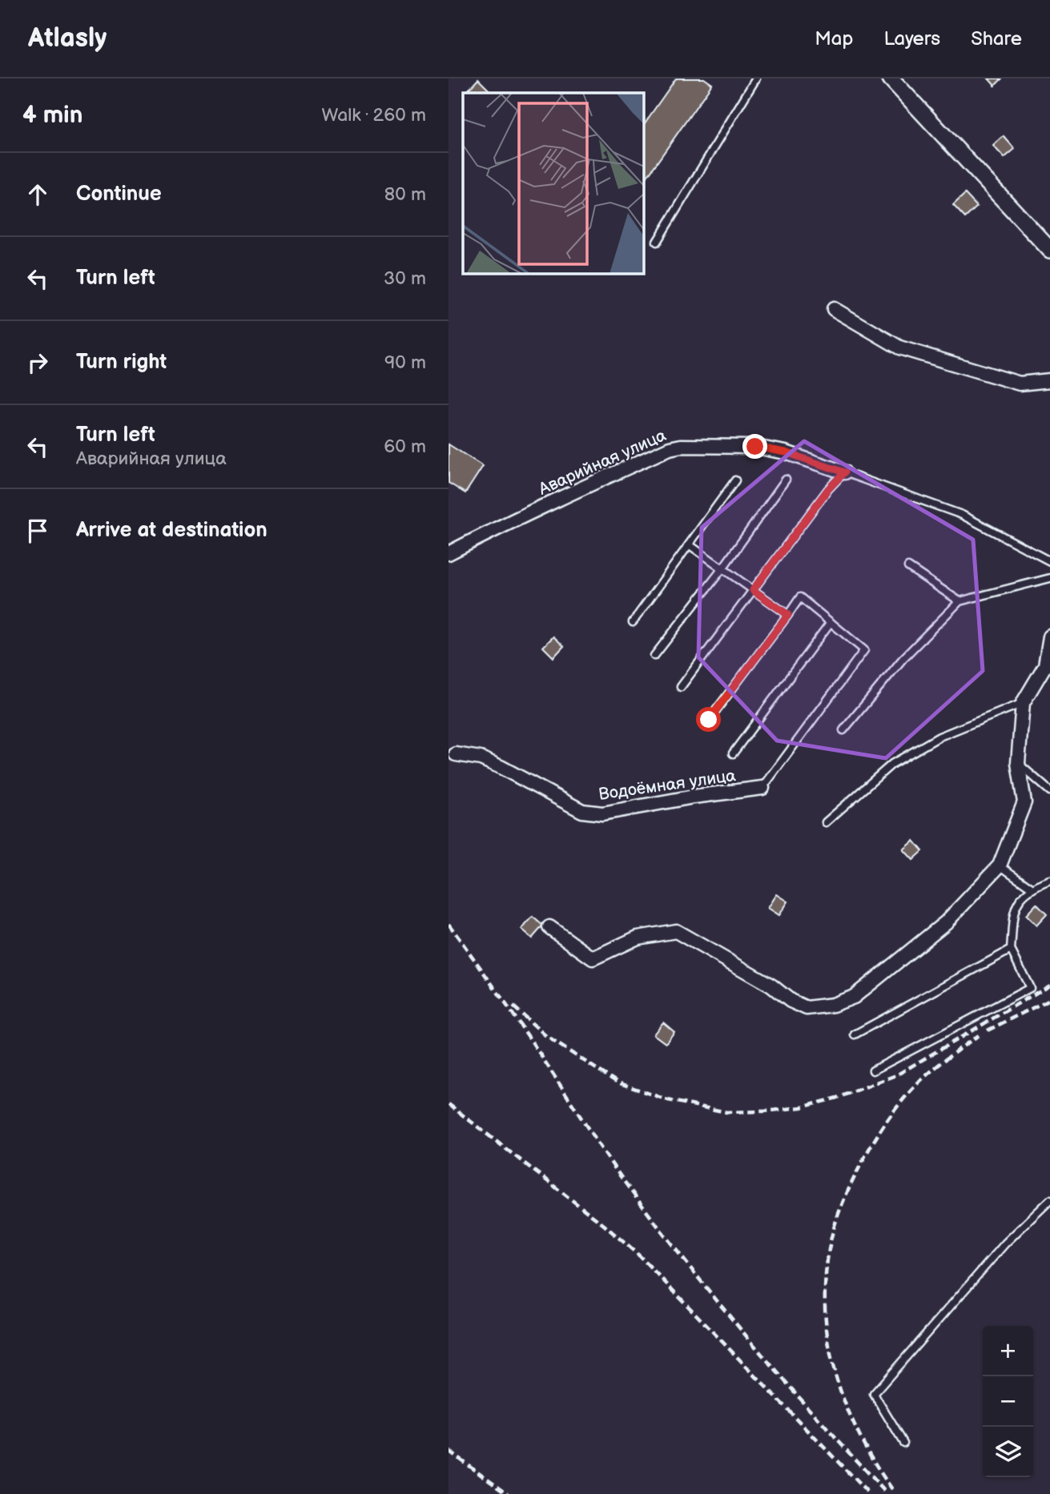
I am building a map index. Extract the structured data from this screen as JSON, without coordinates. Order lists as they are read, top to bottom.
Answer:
{
  "streets": {
    "street": ["Аварийная улица", "Водоёмная улица"]
  },
  "page": {
    "header": "Atlasly",
    "nav": ["Map", "Layers", "Share"],
    "heading": ["4 min", "Walk · 260 m"],
    "list": [
      ["Continue", "80 m"],
      ["Turn left", "30 m"],
      ["Turn right", "90 m"],
      ["Turn left", "Аварийная улица", "60 m"],
      "Arrive at destination"
    ],
    "map_buttons": ["+", "−"]
  }
}
